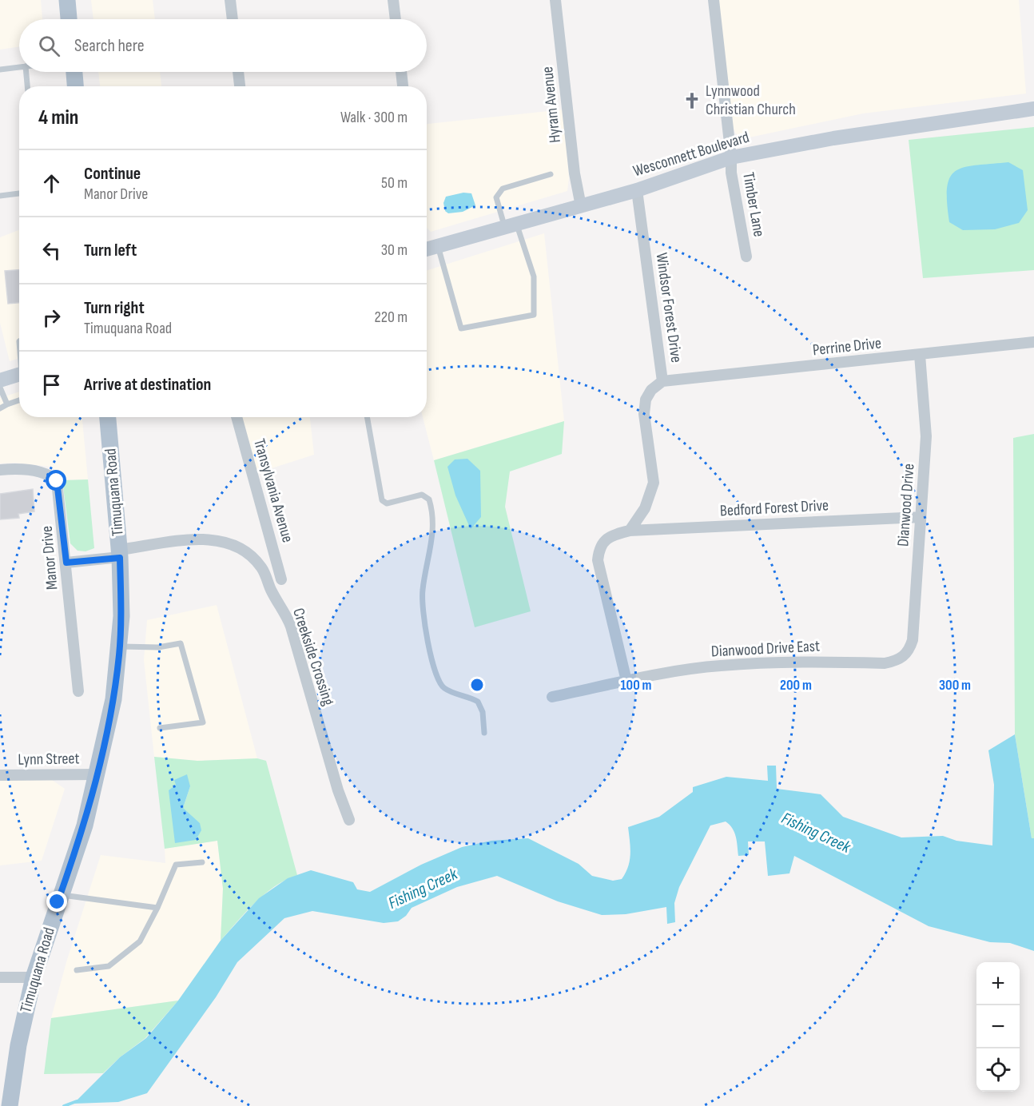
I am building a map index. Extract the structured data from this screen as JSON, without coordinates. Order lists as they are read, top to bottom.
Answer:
{
  "streets": {
    "main road": ["Timuquana Road"],
    "street": [
      "Hyram Avenue",
      "Wesconnett Boulevard",
      "Timber Lane",
      "Windsor Forest Drive",
      "Perrine Drive",
      "Transylvania Avenue",
      "Dianwood Drive",
      "Bedford Forest Drive",
      "Manor Drive",
      "Dianwood Drive East",
      "Creekside Crossing",
      "Lynn Street"
    ]
  },
  "crossings": [
    ["Hyram Avenue", "Wesconnett Boulevard"],
    ["Wesconnett Boulevard", "Timber Lane"],
    ["Wesconnett Boulevard", "Windsor Forest Drive"],
    ["Windsor Forest Drive", "Perrine Drive"],
    ["Windsor Forest Drive", "Bedford Forest Drive"],
    ["Perrine Drive", "Dianwood Drive"],
    ["Timuquana Road", "Creekside Crossing"],
    ["Timuquana Road", "Lynn Street"],
    ["Dianwood Drive", "Bedford Forest Drive"],
    ["Dianwood Drive", "Dianwood Drive East"],
    ["Manor Drive", "Creekside Crossing"]
  ],
  "water": ["Fishing Creek"],
  "places": {
    "church": ["Lynnwood Christian Church"]
  },
  "page": {
    "search": "Search here",
    "heading": ["4 min", "Walk · 300 m"],
    "list": [
      ["Continue", "Manor Drive", "50 m"],
      ["Turn left", "30 m"],
      ["Turn right", "Timuquana Road", "220 m"],
      "Arrive at destination"
    ],
    "map_buttons": ["+", "−"]
  },
  "rings": ["100 m", "200 m", "300 m"]
}
